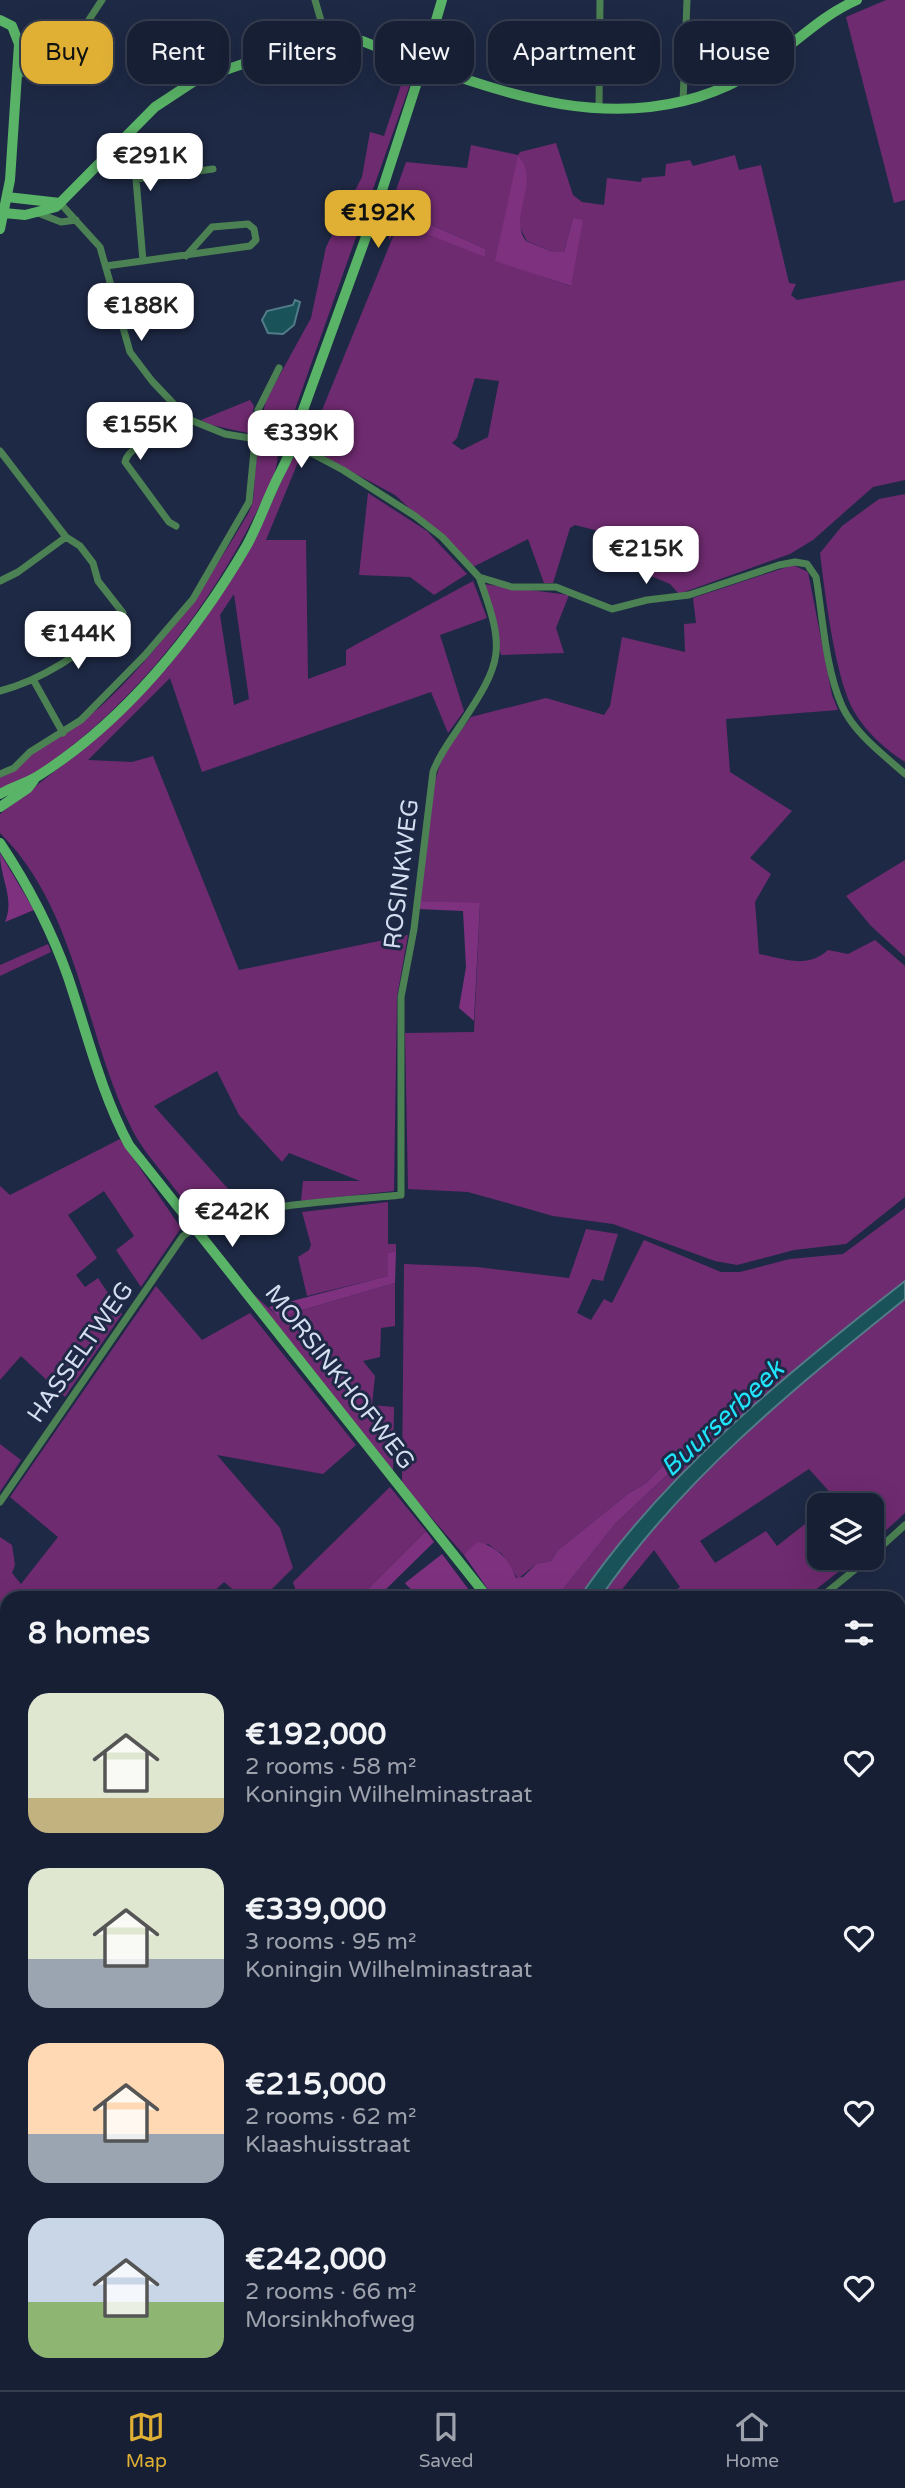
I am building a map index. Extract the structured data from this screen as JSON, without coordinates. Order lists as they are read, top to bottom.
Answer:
{
  "streets": {
    "main road": ["MORSINKHOFWEG"],
    "street": ["ROSINKWEG", "HASSELTWEG"]
  },
  "crossings": [
    ["ROSINKWEG", "HASSELTWEG"],
    ["ROSINKWEG", "MORSINKHOFWEG"],
    ["HASSELTWEG", "MORSINKHOFWEG"]
  ],
  "water": ["Buurserbeek"],
  "page": {
    "chip": [
      "Buy",
      "Rent",
      "Filters",
      "New",
      "Apartment",
      "House"
    ],
    "price": [
      "€291K",
      "€192K",
      "€188K",
      "€155K",
      "€339K",
      "€215K",
      "€144K",
      "€242K"
    ],
    "heading": "8 homes",
    "list": [
      {
        "name": "€192,000",
        "note": "2 rooms · 58 m² · Koningin Wilhelminastraat"
      },
      {
        "name": "€339,000",
        "note": "3 rooms · 95 m² · Koningin Wilhelminastraat"
      },
      {
        "name": "€215,000",
        "note": "2 rooms · 62 m² · Klaashuisstraat"
      },
      {
        "name": "€242,000",
        "note": "2 rooms · 66 m² · Morsinkhofweg"
      }
    ],
    "tabs": ["Map", "Saved", "Home"]
  }
}
